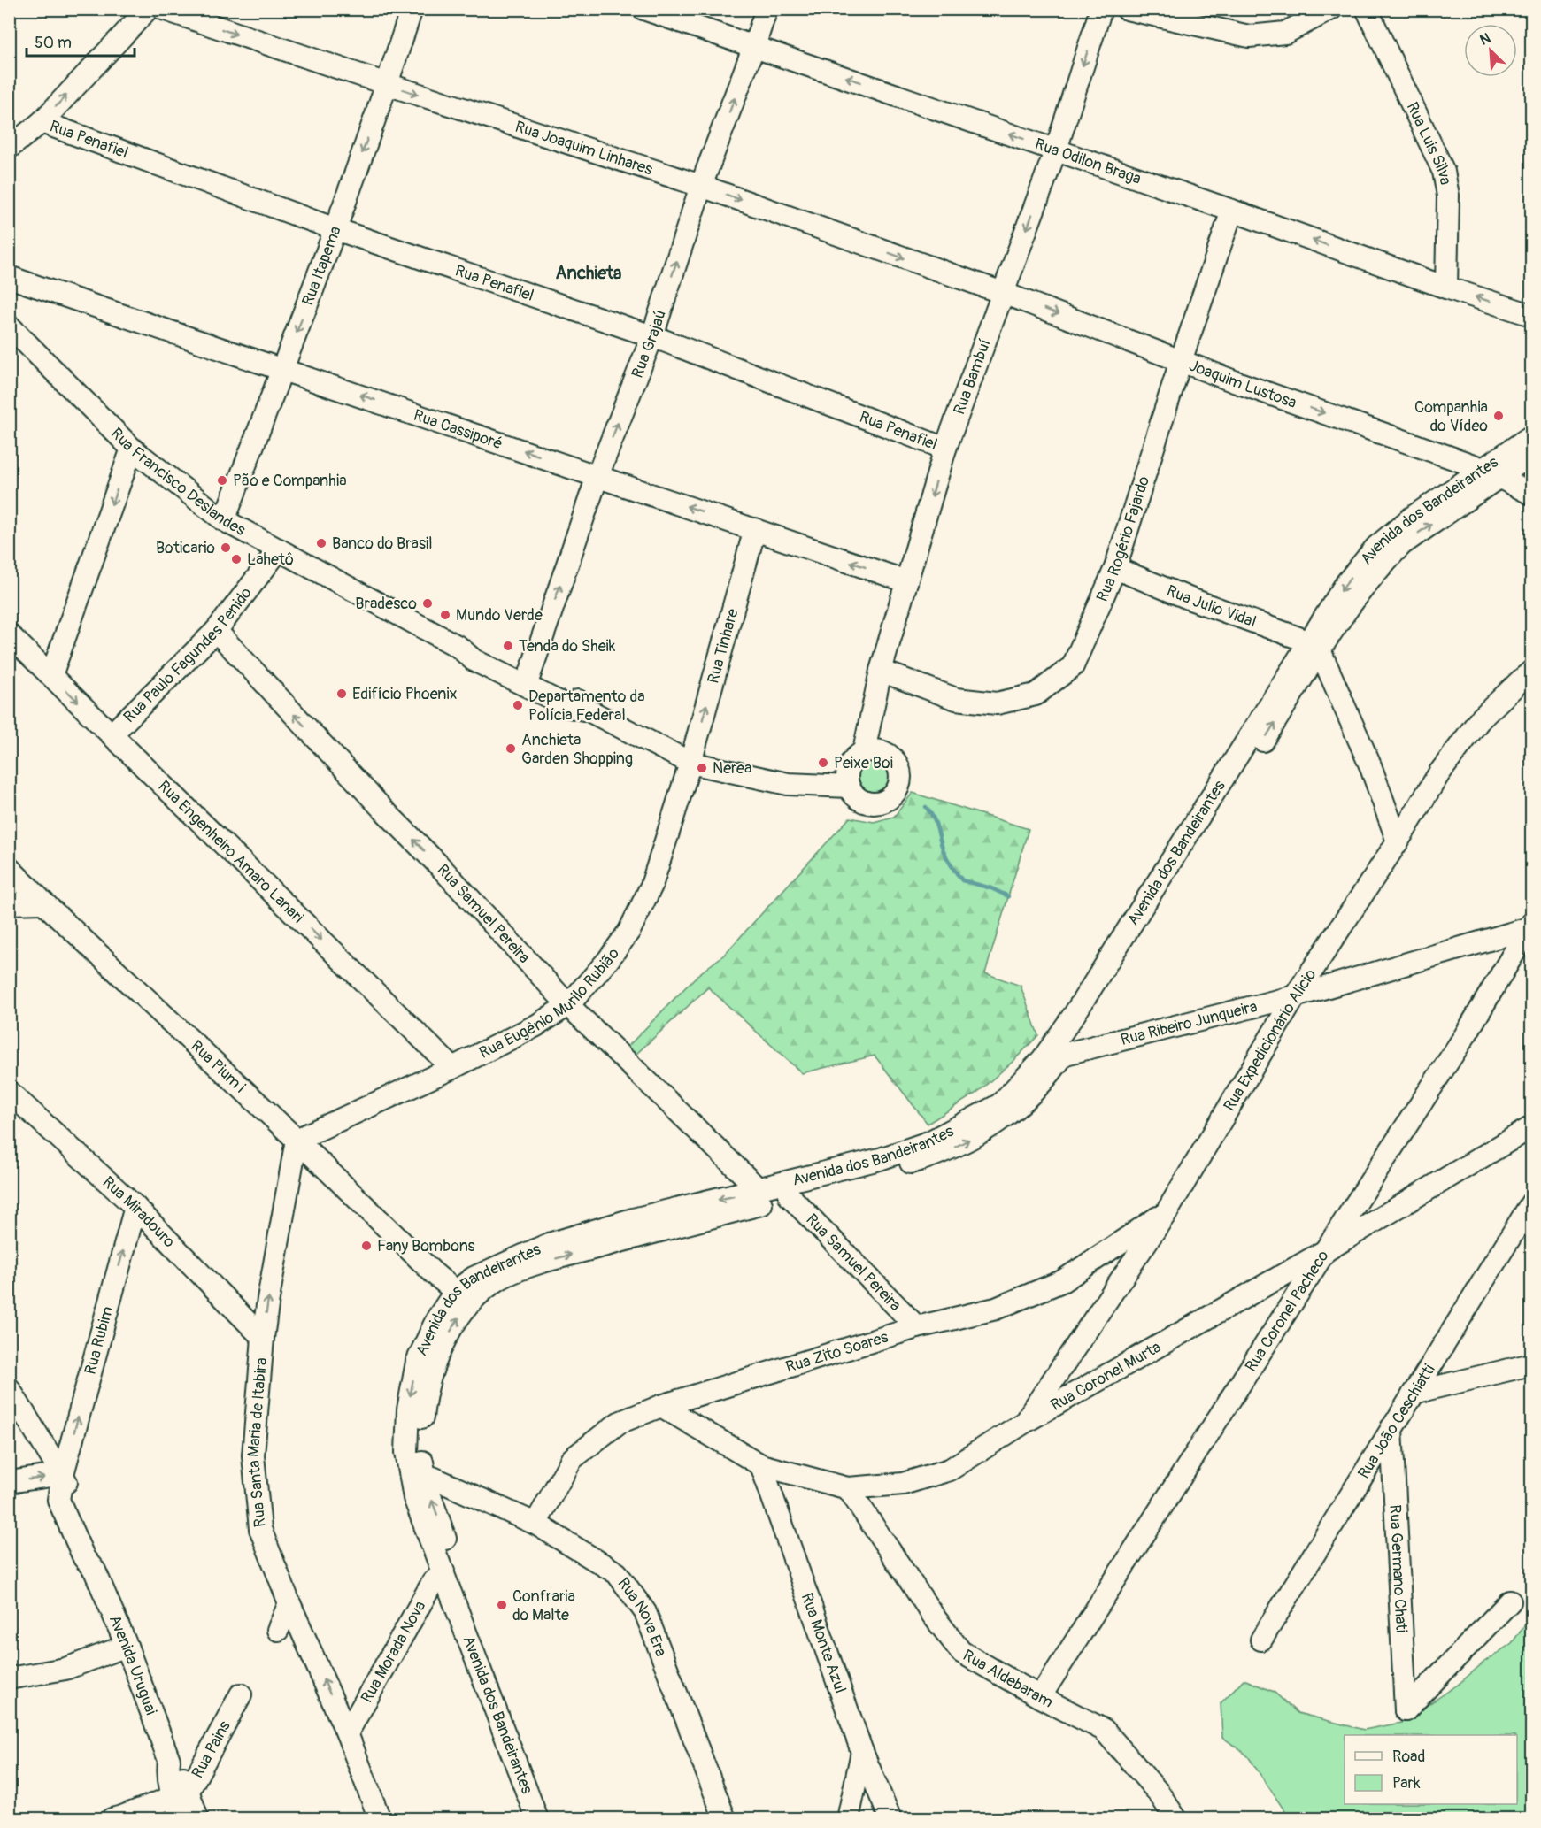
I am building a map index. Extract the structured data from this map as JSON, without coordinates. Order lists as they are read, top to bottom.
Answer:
{
  "streets": {
    "street": [
      "Rua Penafiel",
      "Rua Luis Silva",
      "Rua Joaquim Linhares",
      "Rua Odilon Braga",
      "Rua Itapema",
      "Rua Grajaú",
      "Rua Bambuí",
      "Joaquim Lustosa",
      "Rua Cassiporé",
      "Rua Francisco Deslandes",
      "Avenida dos Bandeirantes",
      "Rua Rogério Fajardo",
      "Rua Julio Vidal",
      "Rua Tinhare",
      "Rua Paulo Fagundes Penido",
      "Rua Engenheiro Amaro Lanari",
      "Rua Samuel Pereira",
      "Rua Eugênio Murilo Rubião",
      "Rua Ribeiro Junqueira",
      "Rua Expedicionário Alicio",
      "Rua Pium i",
      "Rua Miradouro",
      "Rua Coronel Pacheco",
      "Rua Rubim",
      "Rua Zito Soares",
      "Rua Coronel Murta",
      "Rua João Ceschiatti",
      "Rua Santa Maria de Itabira",
      "Rua Germano Chati",
      "Rua Nova Era",
      "Rua Monte Azul",
      "Rua Morada Nova",
      "Avenida Uruguai",
      "Rua Aldebaram",
      "Rua Pains"
    ]
  },
  "crossings": [
    ["Rua Penafiel", "Rua Itapema"],
    ["Rua Penafiel", "Rua Grajaú"],
    ["Rua Penafiel", "Rua Bambuí"],
    ["Rua Luis Silva", "Rua Odilon Braga"],
    ["Rua Joaquim Linhares", "Rua Itapema"],
    ["Rua Joaquim Linhares", "Rua Grajaú"],
    ["Rua Joaquim Linhares", "Rua Bambuí"],
    ["Rua Joaquim Linhares", "Joaquim Lustosa"],
    ["Rua Odilon Braga", "Rua Grajaú"],
    ["Rua Odilon Braga", "Rua Bambuí"],
    ["Rua Odilon Braga", "Rua Rogério Fajardo"],
    ["Rua Itapema", "Rua Cassiporé"],
    ["Rua Itapema", "Rua Francisco Deslandes"],
    ["Rua Grajaú", "Rua Cassiporé"],
    ["Rua Grajaú", "Rua Francisco Deslandes"],
    ["Rua Bambuí", "Joaquim Lustosa"],
    ["Rua Bambuí", "Rua Cassiporé"],
    ["Rua Bambuí", "Rua Francisco Deslandes"],
    ["Rua Bambuí", "Rua Rogério Fajardo"],
    ["Joaquim Lustosa", "Avenida dos Bandeirantes"],
    ["Joaquim Lustosa", "Rua Rogério Fajardo"],
    ["Rua Cassiporé", "Rua Tinhare"],
    ["Rua Francisco Deslandes", "Rua Tinhare"],
    ["Rua Francisco Deslandes", "Rua Paulo Fagundes Penido"],
    ["Rua Francisco Deslandes", "Rua Eugênio Murilo Rubião"],
    ["Avenida dos Bandeirantes", "Rua Julio Vidal"],
    ["Avenida dos Bandeirantes", "Rua Samuel Pereira"],
    ["Avenida dos Bandeirantes", "Rua Ribeiro Junqueira"],
    ["Avenida dos Bandeirantes", "Rua Pium i"],
    ["Avenida dos Bandeirantes", "Rua Nova Era"],
    ["Avenida dos Bandeirantes", "Rua Morada Nova"],
    ["Rua Rogério Fajardo", "Rua Julio Vidal"],
    ["Rua Tinhare", "Rua Eugênio Murilo Rubião"],
    ["Rua Paulo Fagundes Penido", "Rua Engenheiro Amaro Lanari"],
    ["Rua Paulo Fagundes Penido", "Rua Samuel Pereira"],
    ["Rua Engenheiro Amaro Lanari", "Rua Eugênio Murilo Rubião"],
    ["Rua Samuel Pereira", "Rua Eugênio Murilo Rubião"],
    ["Rua Samuel Pereira", "Rua Zito Soares"],
    ["Rua Eugênio Murilo Rubião", "Rua Pium i"],
    ["Rua Eugênio Murilo Rubião", "Rua Santa Maria de Itabira"],
    ["Rua Ribeiro Junqueira", "Rua Expedicionário Alicio"],
    ["Rua Ribeiro Junqueira", "Rua Coronel Pacheco"],
    ["Rua Expedicionário Alicio", "Rua Zito Soares"],
    ["Rua Expedicionário Alicio", "Rua Coronel Murta"],
    ["Rua Pium i", "Rua Santa Maria de Itabira"],
    ["Rua Miradouro", "Rua Rubim"],
    ["Rua Miradouro", "Rua Santa Maria de Itabira"],
    ["Rua Coronel Pacheco", "Rua Coronel Murta"],
    ["Rua Coronel Pacheco", "Rua Aldebaram"],
    ["Rua Rubim", "Avenida Uruguai"],
    ["Rua Zito Soares", "Rua Coronel Murta"],
    ["Rua Zito Soares", "Rua Nova Era"],
    ["Rua Coronel Murta", "Rua Monte Azul"],
    ["Rua Coronel Murta", "Rua Aldebaram"],
    ["Rua João Ceschiatti", "Rua Germano Chati"],
    ["Rua Santa Maria de Itabira", "Rua Morada Nova"],
    ["Avenida Uruguai", "Rua Pains"]
  ],
  "one_way": [
    "Rua Joaquim Linhares",
    "Rua Odilon Braga",
    "Rua Itapema",
    "Rua Grajaú",
    "Rua Bambuí",
    "Joaquim Lustosa",
    "Rua Cassiporé",
    "Rua Tinhare",
    "Rua Engenheiro Amaro Lanari",
    "Rua Samuel Pereira",
    "Rua Rubim",
    "Rua Santa Maria de Itabira"
  ],
  "districts": ["Anchieta"],
  "places": [
    "Companhia do Vídeo",
    "Pão e Companhia",
    "Banco do Brasil",
    "Boticario",
    "Lahetô",
    "Bradesco",
    "Mundo Verde",
    "Tenda do Sheik",
    "Edifício Phoenix",
    "Departamento da Polícia Federal",
    "Anchieta Garden Shopping",
    "Peixe Boi",
    "Nerea",
    "Fany Bombons",
    "Confraria do Malte"
  ],
  "legend": ["Road", "Park"],
  "scale_bar": "50 m",
  "north": "top left"
}
